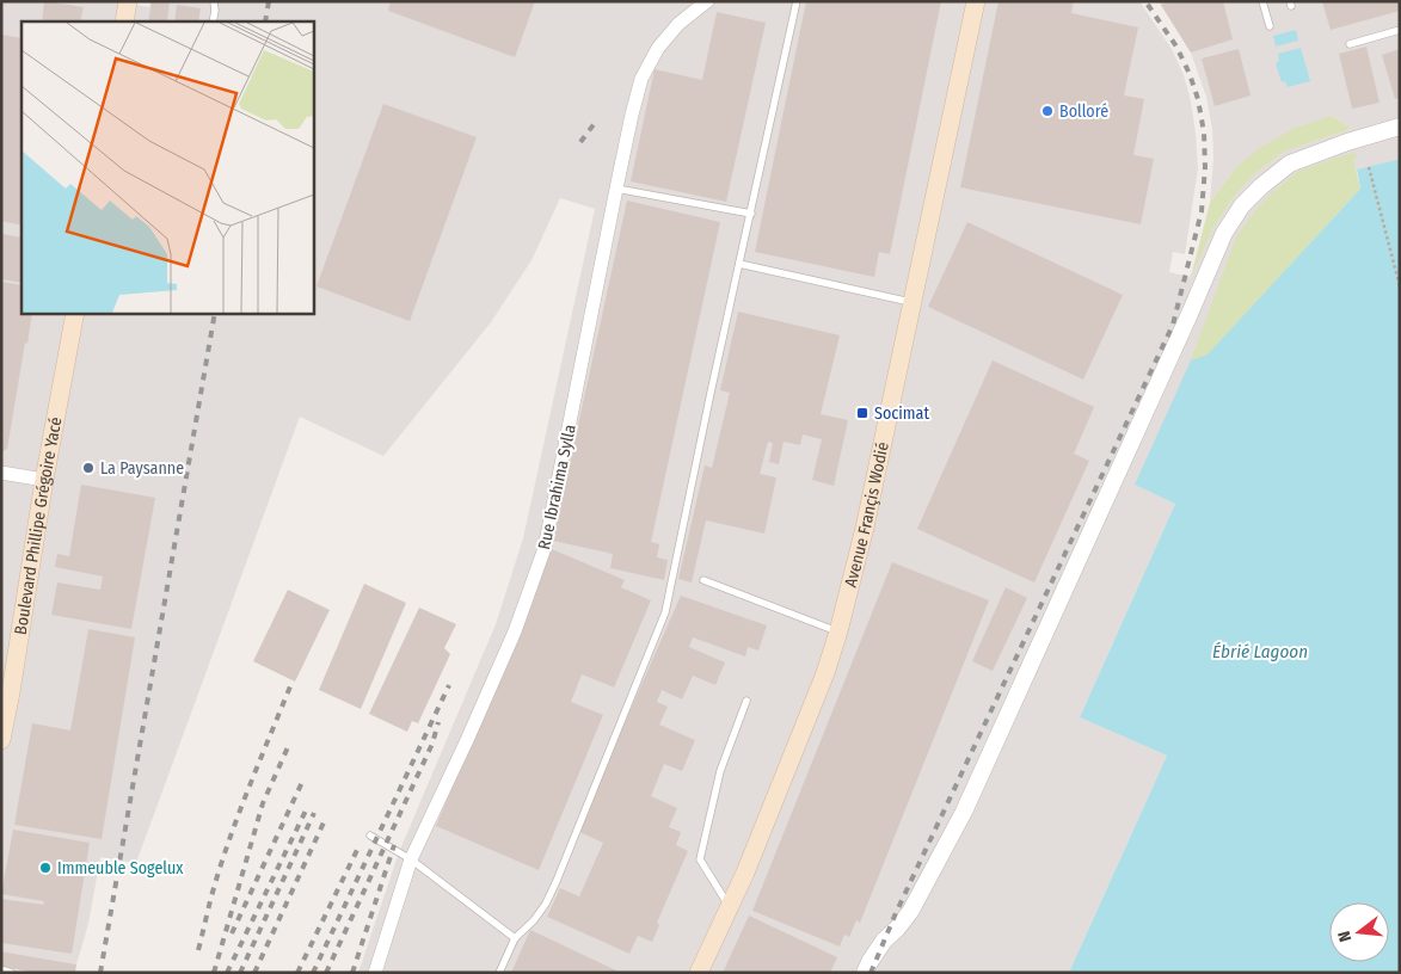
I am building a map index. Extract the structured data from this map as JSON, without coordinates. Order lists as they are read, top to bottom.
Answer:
{
  "streets": {
    "main road": ["Avenue Françis Wodié", "Boulevard Phillipe Grégoire Yacé"],
    "street": ["Rue Ibrahima Sylla"]
  },
  "water": ["Ébrié Lagoon"],
  "places": {
    "other": ["Bolloré", "La Paysanne", "Immeuble Sogelux"],
    "transit": ["Socimat"]
  },
  "north": "left"
}
